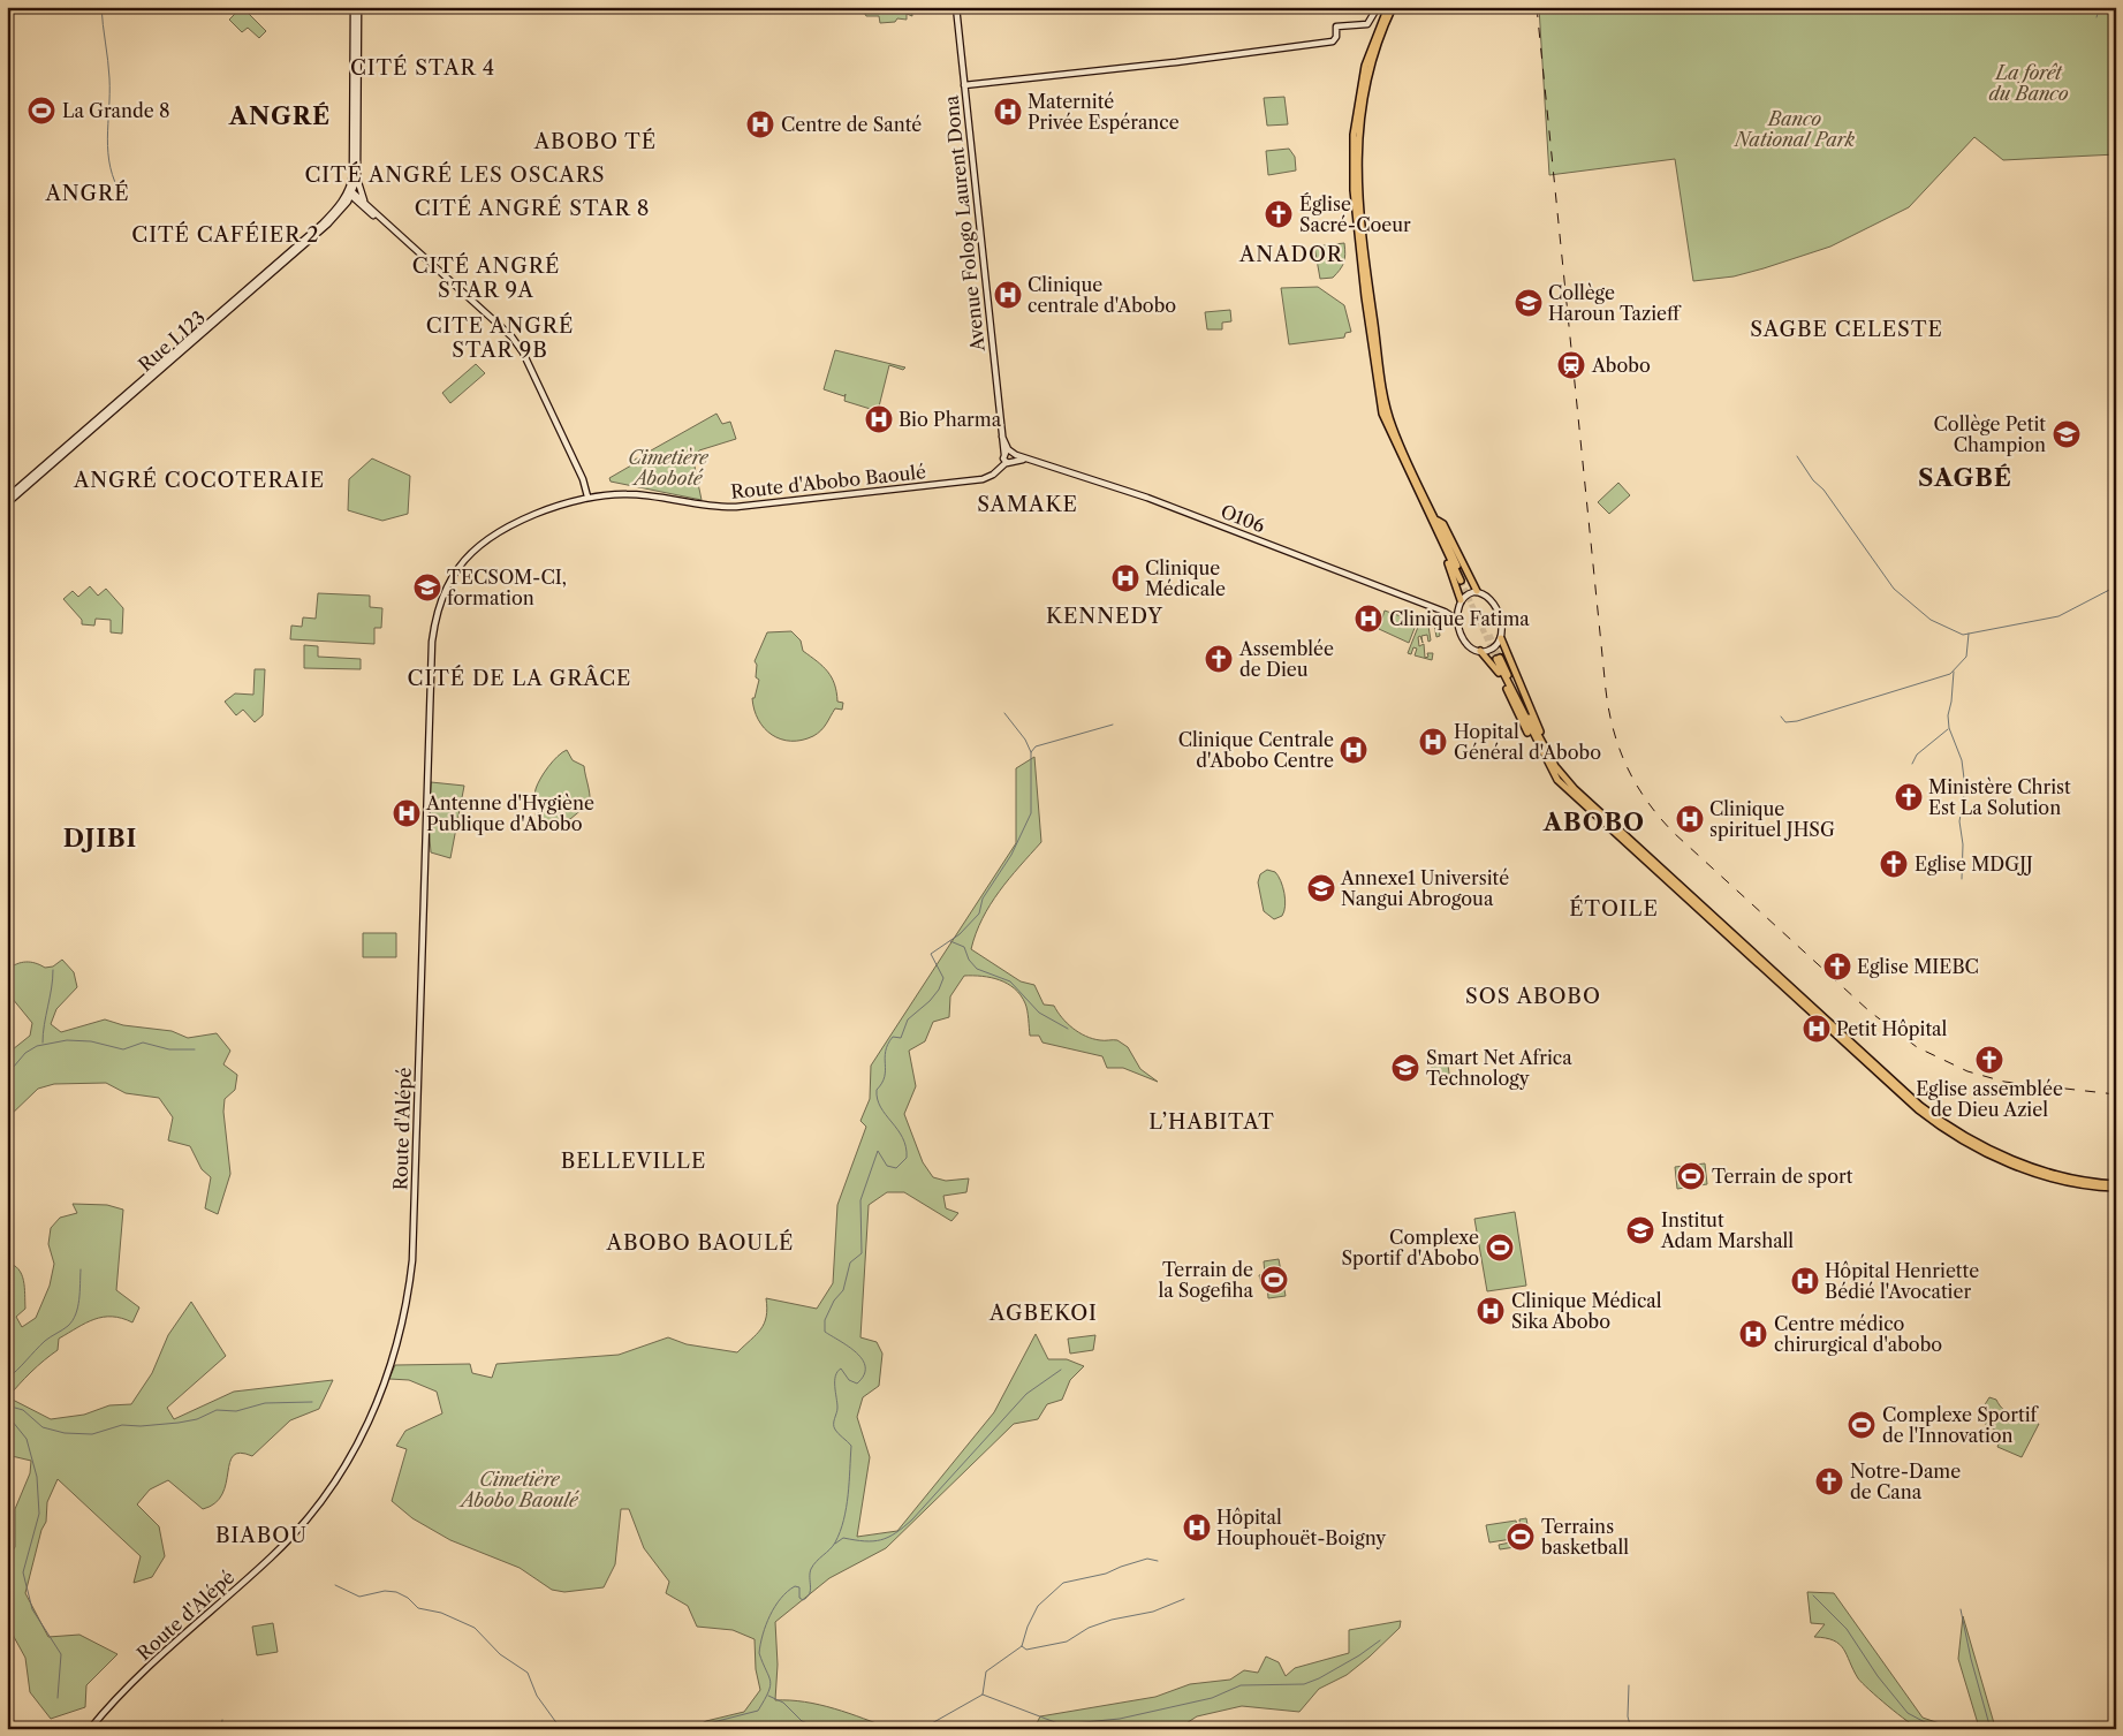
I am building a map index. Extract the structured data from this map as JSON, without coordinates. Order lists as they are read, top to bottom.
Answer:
{
  "streets": {
    "main road": [
      "Avenue Fologo Laurent Dona",
      "Rue L123",
      "Route d'Abobo Baoulé",
      "O106",
      "Route d'Alépé"
    ]
  },
  "crossings": [
    ["Avenue Fologo Laurent Dona", "Route d'Abobo Baoulé"],
    ["Avenue Fologo Laurent Dona", "O106"],
    ["Route d'Abobo Baoulé", "O106"],
    ["Route d'Abobo Baoulé", "Route d'Alépé"]
  ],
  "districts": [
    "CITÉ STAR 4",
    "ANGRÉ",
    "ABOBO TÉ",
    "CITÉ ANGRÉ LES OSCARS",
    "ANGRÉ",
    "CITÉ ANGRÉ STAR 8",
    "CITÉ CAFÉIER 2",
    "ANADOR",
    "CITÉ ANGRÉ STAR 9A",
    "CITE ANGRÉ STAR 9B",
    "SAGBE CELESTE",
    "SAGBÉ",
    "ANGRÉ COCOTERAIE",
    "SAMAKE",
    "KENNEDY",
    "CITÉ DE LA GRÂCE",
    "ABOBO",
    "DJIBI",
    "ÉTOILE",
    "SOS ABOBO",
    "L’HABITAT",
    "BELLEVILLE",
    "ABOBO BAOULÉ",
    "AGBEKOI",
    "BIABOU"
  ],
  "parks": [
    "La forêt du Banco",
    "Banco National Park",
    "Cimetière Aboboté",
    "Cimetière Abobo Baoulé"
  ],
  "places": {
    "sports": [
      "La Grande 8",
      "Terrain de sport",
      "Complexe Sportif d'Abobo",
      "Terrain de la Sogefiha",
      "Complexe Sportif de l'Innovation",
      "Terrains basketball"
    ],
    "hospital": [
      "Maternité Privée Espérance",
      "Centre de Santé",
      "Clinique centrale d'Abobo",
      "Bio Pharma",
      "Clinique Médicale",
      "Clinique Fatima",
      "Hopital Général d'Abobo",
      "Clinique Centrale d'Abobo Centre",
      "Antenne d'Hygiène Publique d'Abobo",
      "Clinique spirituel JHSG",
      "Petit Hôpital",
      "Hôpital Henriette Bédié l'Avocatier",
      "Clinique Médical Sika Abobo",
      "Centre médico chirurgical d'abobo",
      "Hôpital Houphouët-Boigny"
    ],
    "church": [
      "Église Sacré-Coeur",
      "Assemblée de Dieu",
      "Ministère Christ Est La Solution",
      "Eglise MDGJJ",
      "Eglise MIEBC",
      "Eglise assemblée de Dieu Aziel",
      "Notre-Dame de Cana"
    ],
    "school or university": [
      "Collège Haroun Tazieff",
      "Collège Petit Champion",
      "TECSOM-CI, formation",
      "Annexe1 Université Nangui Abrogoua",
      "Smart Net Africa Technology",
      "Institut Adam Marshall"
    ],
    "station": ["Abobo"]
  }
}
